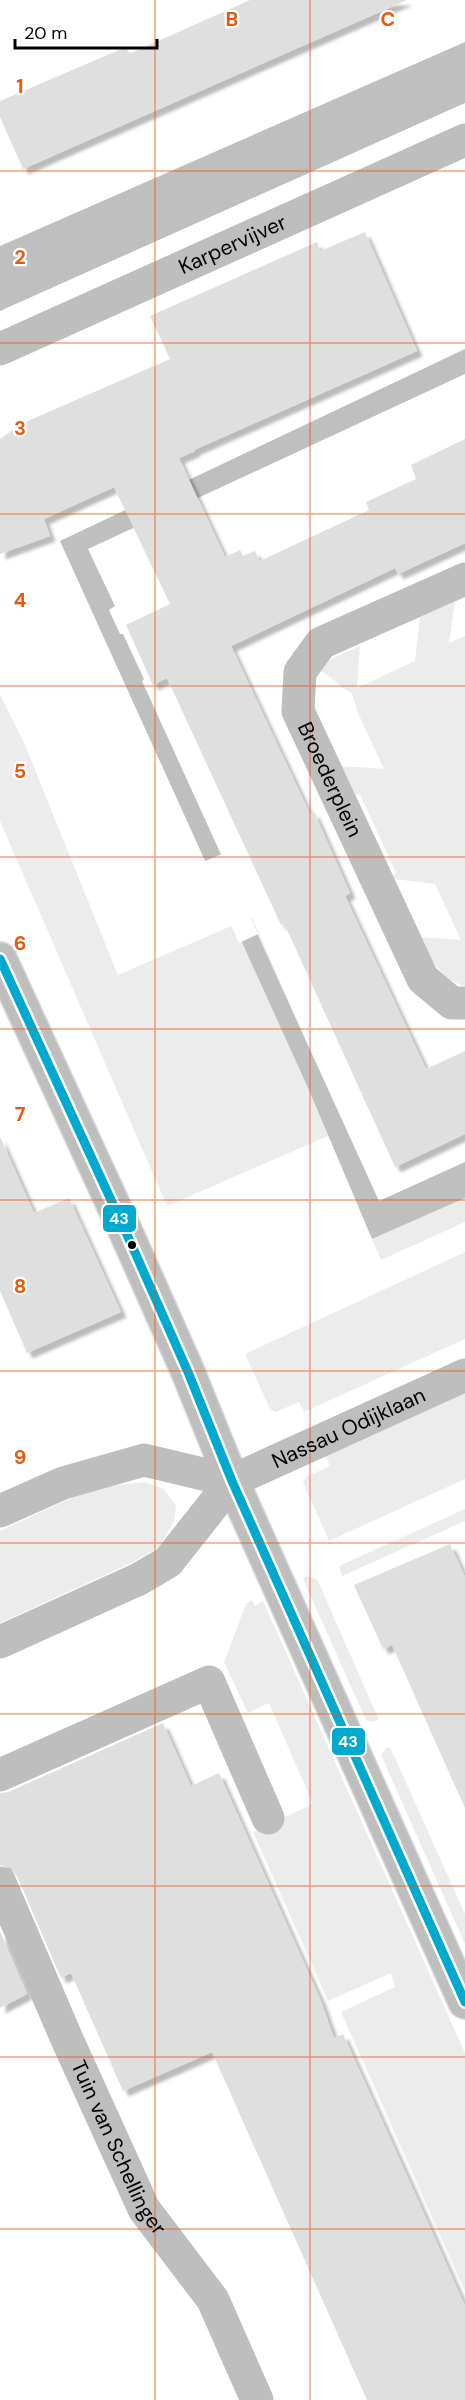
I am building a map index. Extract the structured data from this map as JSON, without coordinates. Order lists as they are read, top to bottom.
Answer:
{
  "streets": {
    "street": [
      "Karpervijver",
      "Broederplein",
      "Nassau Odijklaan",
      "Tuin van Schellinger"
    ]
  },
  "lines": ["transit line 43"],
  "scale_bar": "20 m",
  "grid": {
    "columns": ["B", "C"],
    "rows": [
      "1",
      "2",
      "3",
      "4",
      "5",
      "6",
      "7",
      "8",
      "9"
    ]
  }
}
